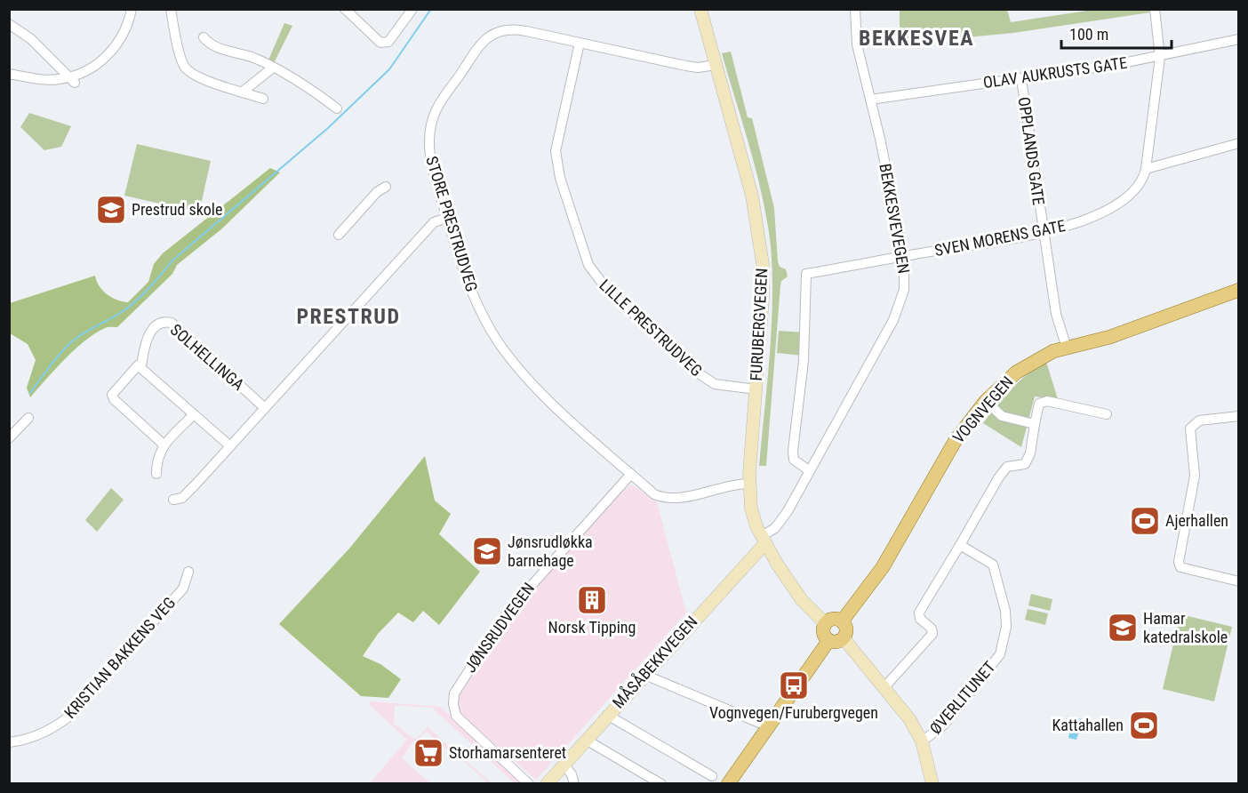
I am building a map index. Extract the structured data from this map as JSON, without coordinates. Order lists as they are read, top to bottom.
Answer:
{
  "streets": {
    "main road": ["FURUBERGVEGEN", "VOGNVEGEN", "MÅSÅBEKKVEGEN"],
    "street": [
      "OLAV AUKRUSTS GATE",
      "OPPLANDS GATE",
      "BEKKESVEVEGEN",
      "STORE PRESTRUDVEG",
      "SVEN MORENS GATE",
      "LILLE PRESTRUDVEG",
      "SOLHELLINGA",
      "JØNSRUDVEGEN",
      "KRISTIAN BAKKENS VEG",
      "ØVERLITUNET"
    ]
  },
  "crossings": [
    ["OLAV AUKRUSTS GATE", "OPPLANDS GATE"],
    ["OLAV AUKRUSTS GATE", "BEKKESVEVEGEN"],
    ["OLAV AUKRUSTS GATE", "SVEN MORENS GATE"],
    ["OPPLANDS GATE", "SVEN MORENS GATE"],
    ["OPPLANDS GATE", "VOGNVEGEN"],
    ["BEKKESVEVEGEN", "SVEN MORENS GATE"],
    ["BEKKESVEVEGEN", "FURUBERGVEGEN"],
    ["BEKKESVEVEGEN", "MÅSÅBEKKVEGEN"],
    ["STORE PRESTRUDVEG", "FURUBERGVEGEN"],
    ["STORE PRESTRUDVEG", "LILLE PRESTRUDVEG"],
    ["STORE PRESTRUDVEG", "JØNSRUDVEGEN"],
    ["FURUBERGVEGEN", "LILLE PRESTRUDVEG"],
    ["FURUBERGVEGEN", "VOGNVEGEN"],
    ["FURUBERGVEGEN", "MÅSÅBEKKVEGEN"]
  ],
  "districts": ["BEKKESVEA", "PRESTRUD"],
  "places": {
    "school or university": ["Prestrud skole", "Jønsrudløkka barnehage", "Hamar katedralskole"],
    "sports": ["Ajerhallen", "Kattahallen"],
    "building": ["Norsk Tipping"],
    "bus stop": ["Vognvegen/Furubergvegen"],
    "supermarket": ["Storhamarsenteret"]
  },
  "scale_bar": "100 m"
}
